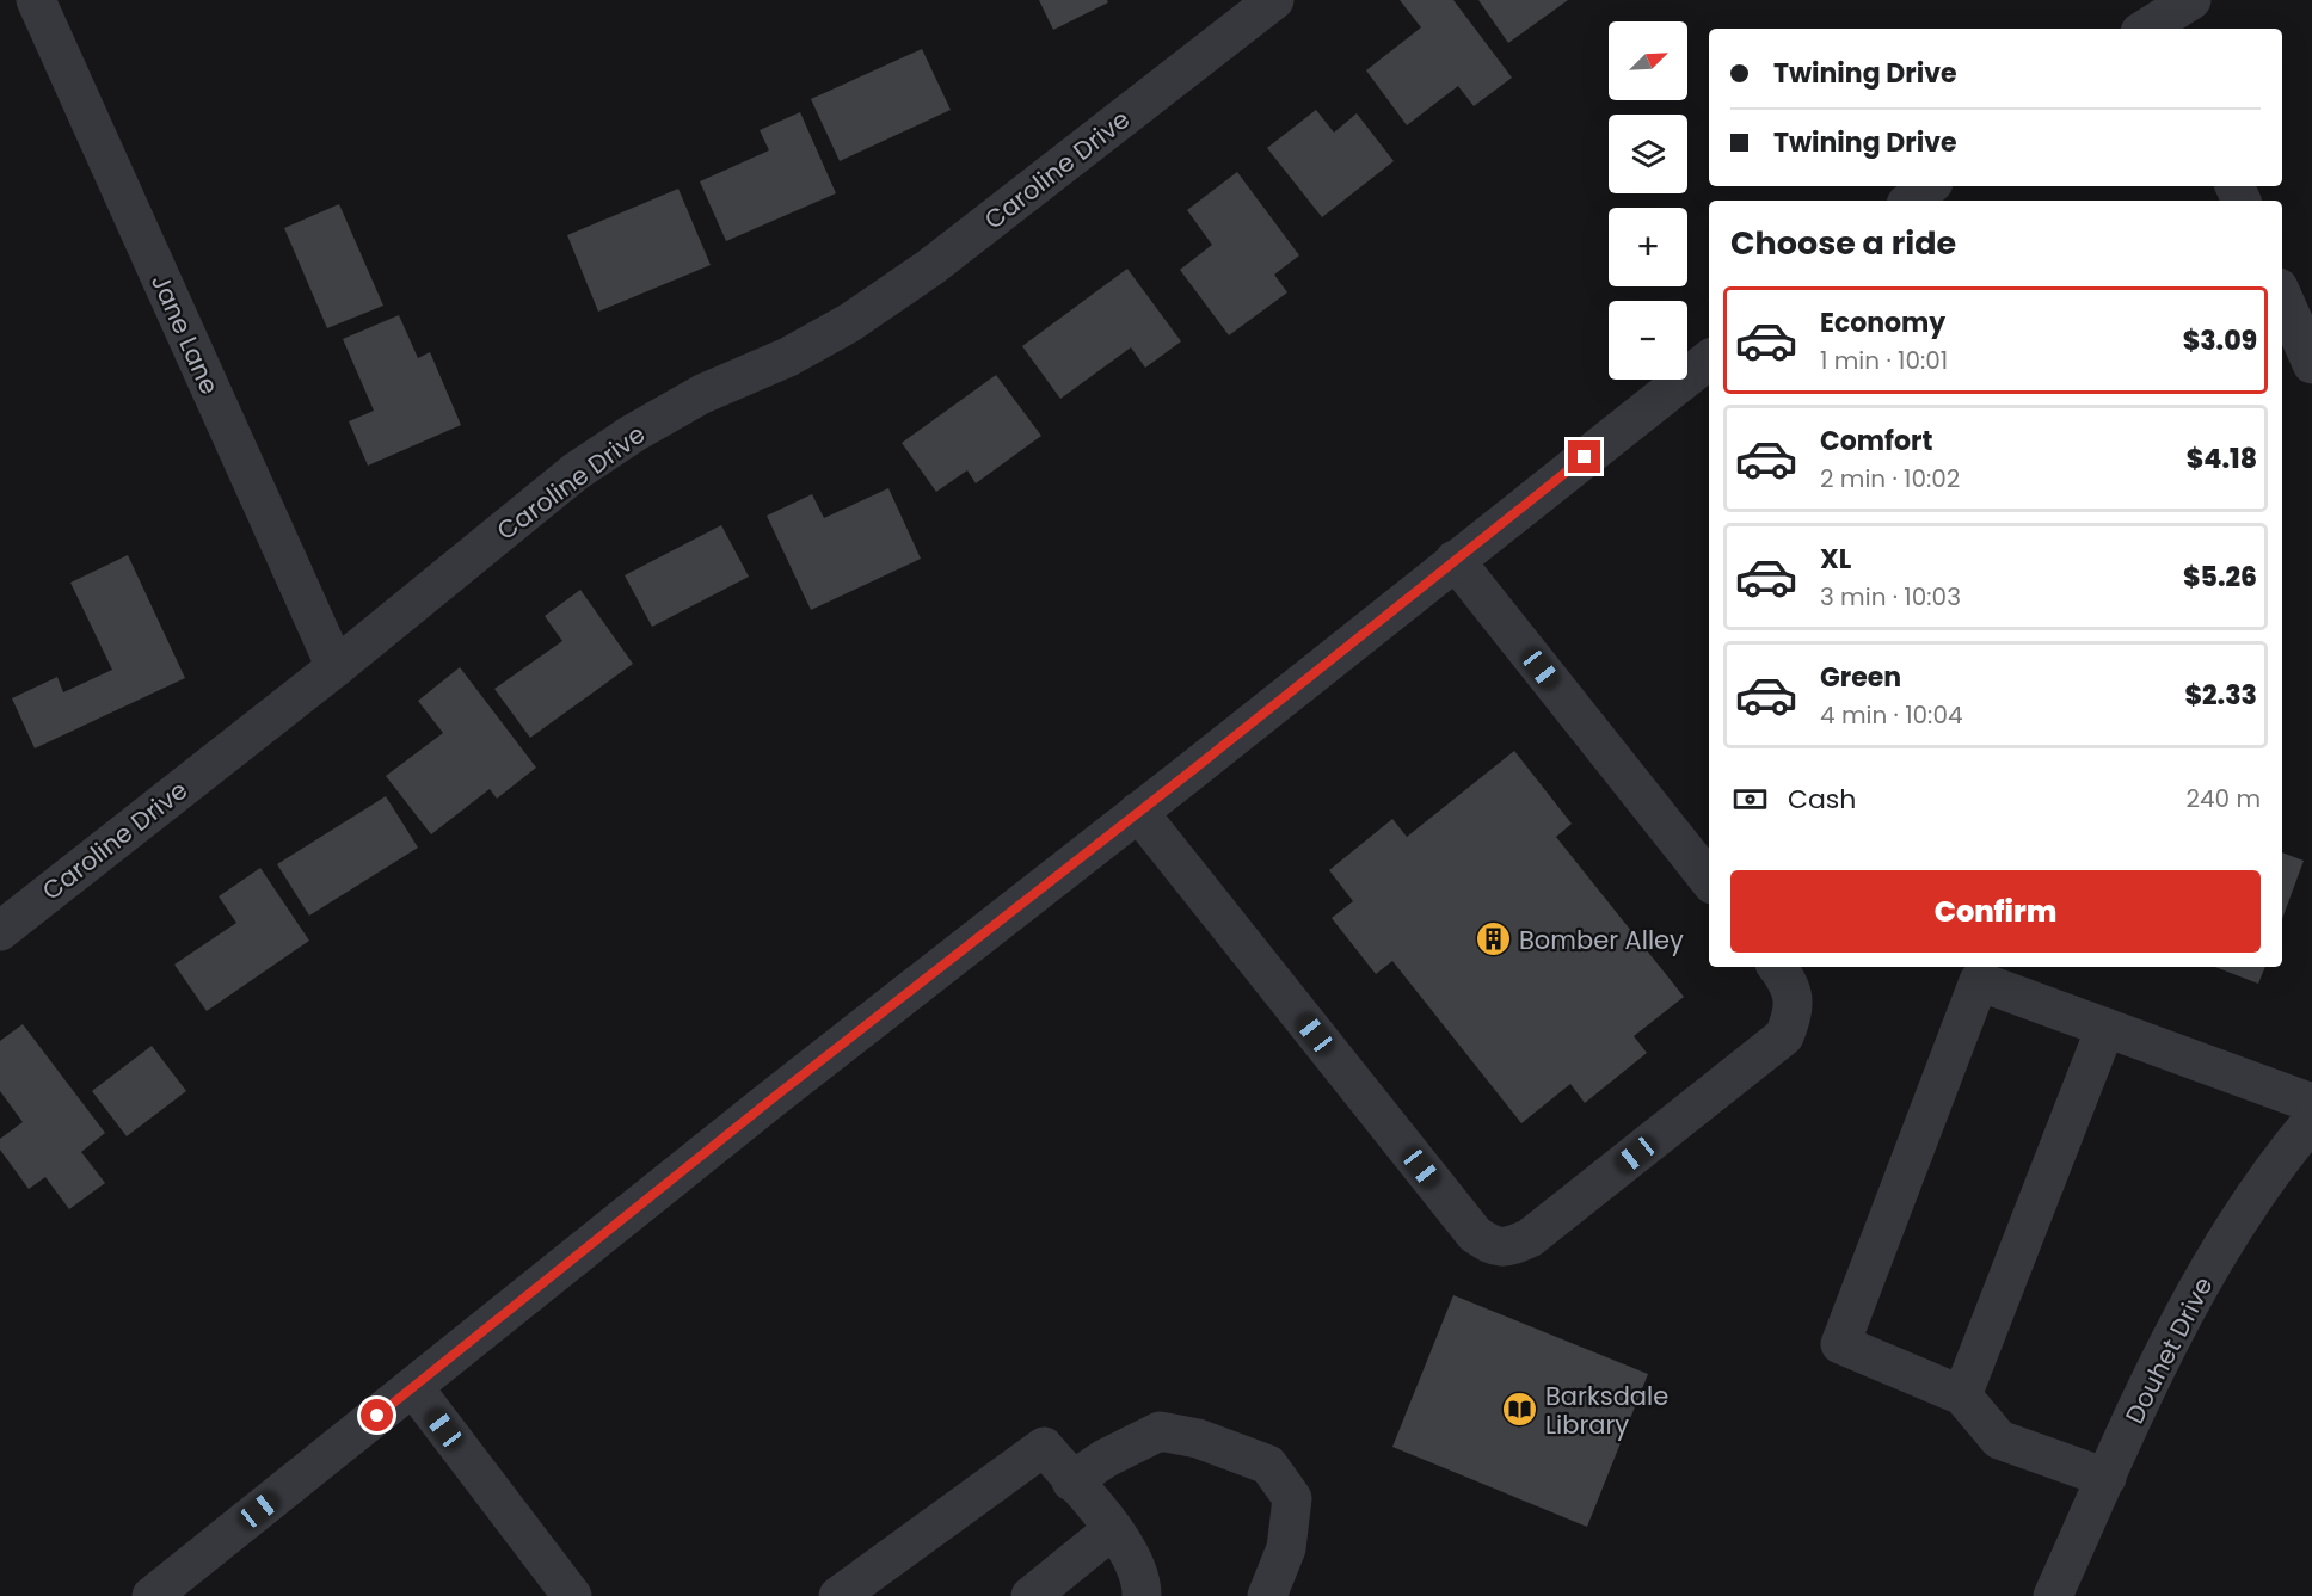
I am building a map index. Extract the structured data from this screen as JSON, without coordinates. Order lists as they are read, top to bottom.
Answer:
{
  "streets": {
    "street": ["Caroline Drive", "Jane Lane", "Douhet Drive"]
  },
  "crossings": [
    ["Caroline Drive", "Jane Lane"]
  ],
  "places": {
    "building": ["Bomber Alley"],
    "library": ["Barksdale Library"]
  },
  "north": "top right",
  "page": {
    "map_buttons": ["+", "−"],
    "banner": ["Twining Drive", "Twining Drive"],
    "heading": "Choose a ride",
    "list": [
      {
        "name": "Economy",
        "note": "1 min · 10:01",
        "value": "$3.09"
      },
      {
        "name": "Comfort",
        "note": "2 min · 10:02",
        "value": "$4.18"
      },
      {
        "name": "XL",
        "note": "3 min · 10:03",
        "value": "$5.26"
      },
      {
        "name": "Green",
        "note": "4 min · 10:04",
        "value": "$2.33"
      }
    ],
    "pay": ["Cash", "240 m"],
    "buttons": "Confirm"
  }
}
